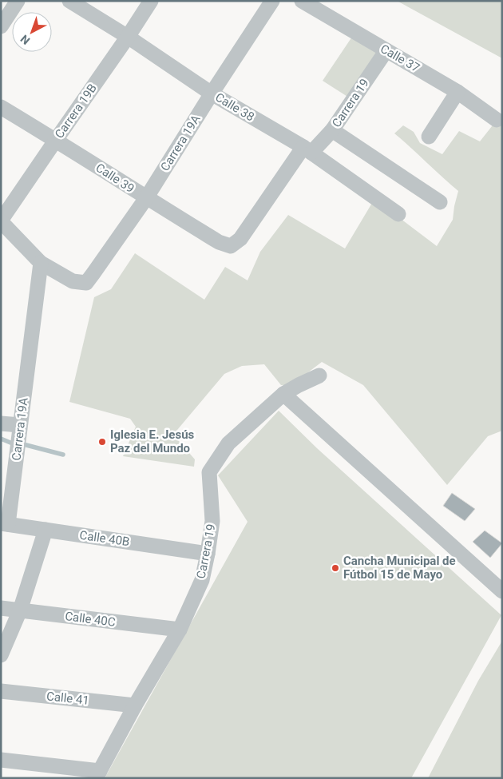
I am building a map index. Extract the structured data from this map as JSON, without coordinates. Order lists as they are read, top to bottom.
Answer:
{
  "streets": {
    "street": [
      "Calle 37",
      "Carrera 19",
      "Calle 38",
      "Carrera 19B",
      "Carrera 19A",
      "Calle 39",
      "Calle 40B",
      "Calle 40C",
      "Calle 41"
    ]
  },
  "crossings": [
    ["Calle 37", "Carrera 19"],
    ["Carrera 19", "Calle 38"],
    ["Carrera 19", "Calle 39"],
    ["Carrera 19", "Calle 40B"],
    ["Carrera 19", "Calle 40C"],
    ["Carrera 19", "Calle 41"],
    ["Calle 38", "Carrera 19B"],
    ["Calle 38", "Carrera 19A"],
    ["Carrera 19B", "Calle 39"],
    ["Carrera 19A", "Calle 39"],
    ["Carrera 19A", "Calle 40B"]
  ],
  "places": ["Iglesia E. Jesús Paz del Mundo", "Cancha Municipal de Fútbol 15 de Mayo"],
  "north": "bottom left"
}
